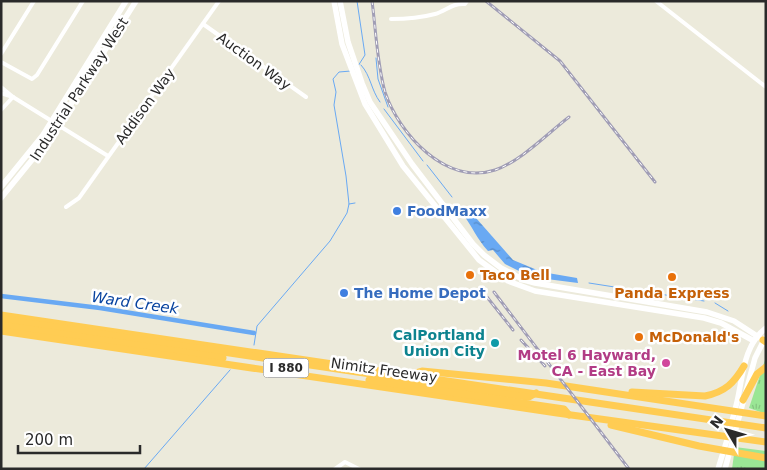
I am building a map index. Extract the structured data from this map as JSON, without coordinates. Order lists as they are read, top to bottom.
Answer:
{
  "streets": {
    "highway": ["I 880", "Nimitz Freeway"],
    "main road": ["Industrial Parkway West"],
    "street": ["Auction Way", "Addison Way"]
  },
  "crossings": [
    ["Auction Way", "Addison Way"],
    ["I 880", "Nimitz Freeway"]
  ],
  "water": ["Ward Creek"],
  "places": [
    "FoodMaxx",
    "Taco Bell",
    "Panda Express",
    "The Home Depot",
    "McDonald's",
    "CalPortland Union City",
    "Motel 6 Hayward, CA - East Bay"
  ],
  "scale_bar": "200 m",
  "north": "top left"
}
